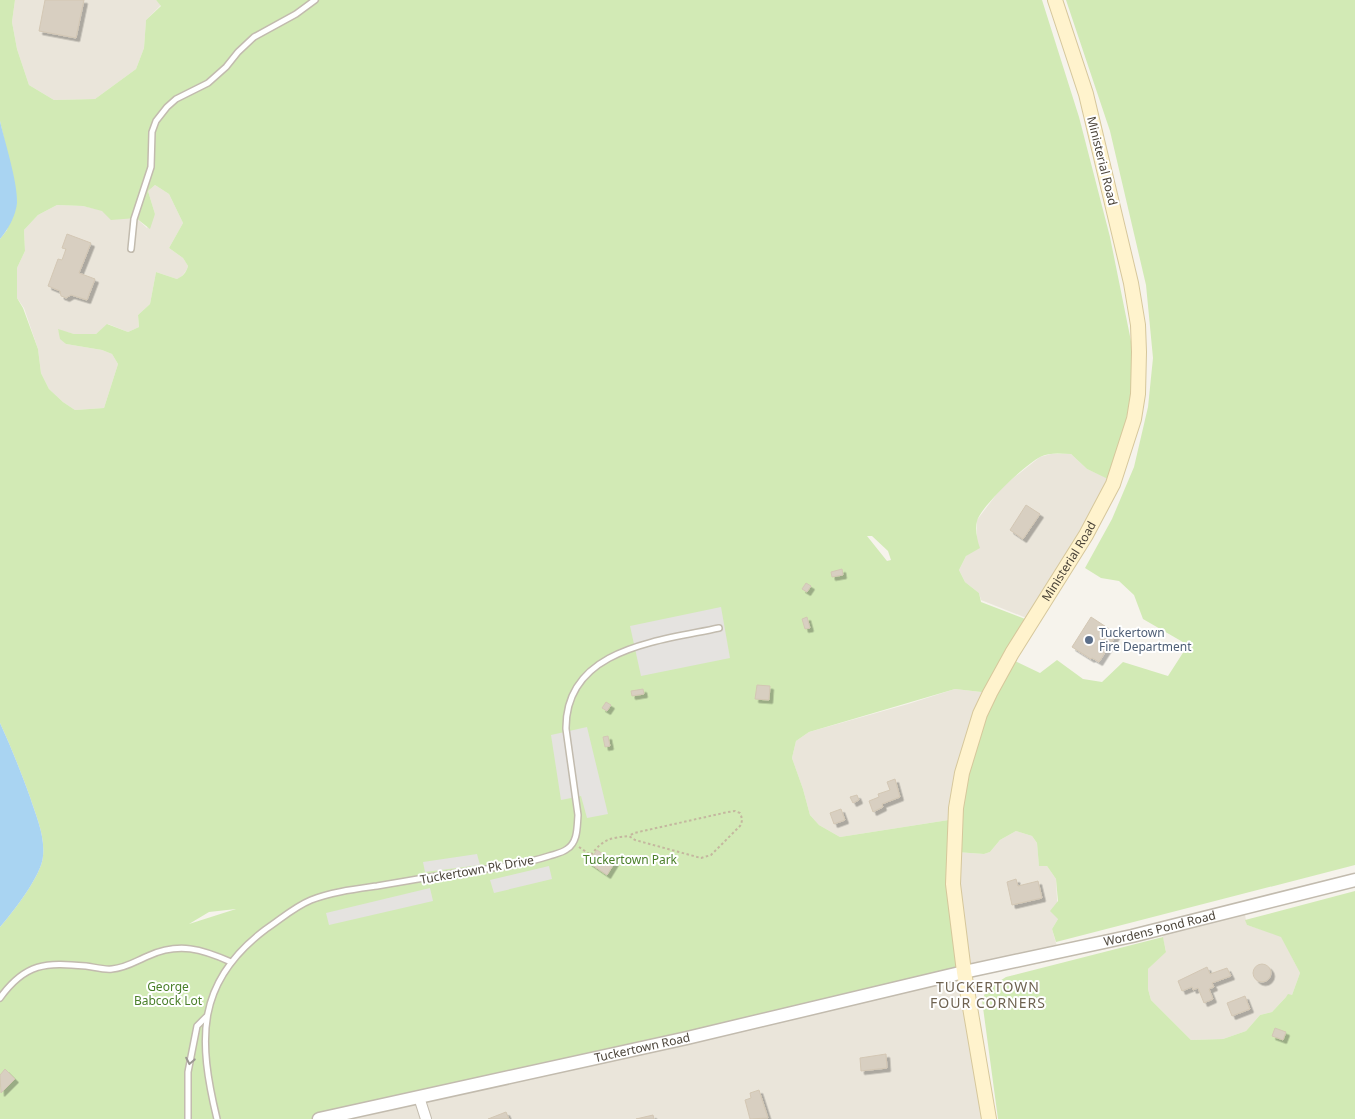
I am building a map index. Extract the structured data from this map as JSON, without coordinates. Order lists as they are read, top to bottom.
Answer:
{
  "streets": {
    "main road": ["Ministerial Road"],
    "street": ["Wordens Pond Road", "Tuckertown Road"],
    "lane": ["Tuckertown Pk Drive"]
  },
  "crossings": [
    ["Ministerial Road", "Wordens Pond Road"],
    ["Ministerial Road", "Tuckertown Road"],
    ["Wordens Pond Road", "Tuckertown Road"]
  ],
  "districts": ["TUCKERTOWN FOUR CORNERS"],
  "parks": ["Tuckertown Park", "George Babcock Lot"],
  "places": ["Tuckertown Fire Department"]
}
